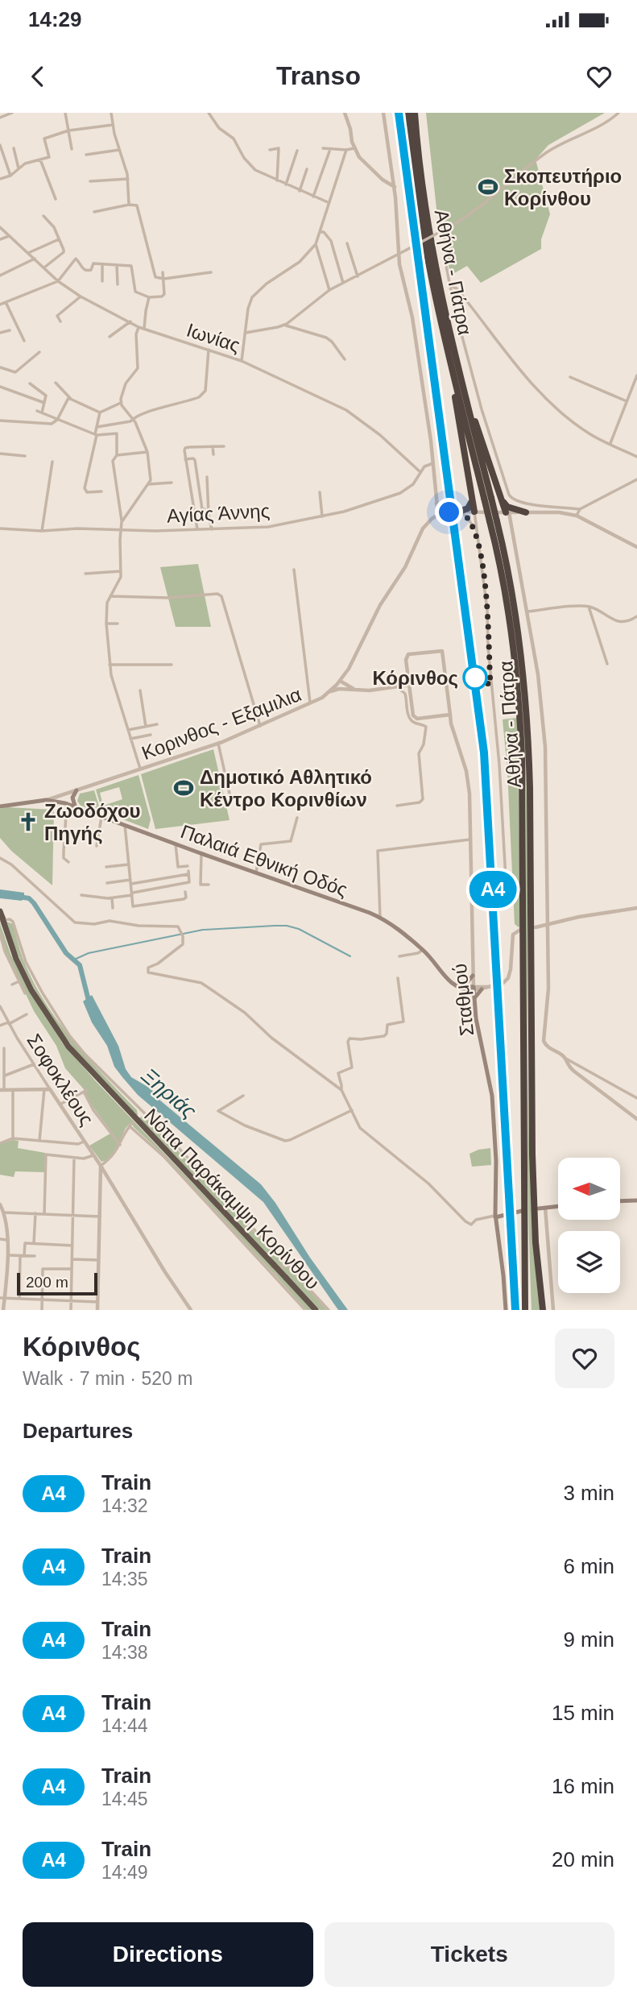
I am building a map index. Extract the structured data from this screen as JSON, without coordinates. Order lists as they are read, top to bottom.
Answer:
{
  "streets": {
    "highway": ["Αθήνα - Πάτρα", "Νότια Παράκαμψη Κορίνθου"],
    "main road": ["Παλαιά Εθνική Οδός", "Σταθμού"],
    "street": [
      "Ιωνίας",
      "Αγίας Άννης",
      "Κορινθος - Εξαμιλια",
      "Σοφοκλέους"
    ]
  },
  "crossings": [
    ["Ιωνίας", "Αγίας Άννης"],
    ["Κορινθος - Εξαμιλια", "Παλαιά Εθνική Οδός"],
    ["Παλαιά Εθνική Οδός", "Σταθμού"]
  ],
  "water": ["Ξηριάς"],
  "places": {
    "sports": ["Σκοπευτήριο Κορίνθου", "Δημοτικό Αθλητικό Κέντρο Κορινθίων"],
    "other": ["Κόρινθος"],
    "church": ["Ζωοδόχου Πηγής"]
  },
  "scale_bar": "200 m",
  "north": "left",
  "page": {
    "status": "14:29",
    "header": "Transo",
    "on_map": "A4",
    "scale": "200 m",
    "heading": [
      ["Κόρινθος", "Walk · 7 min · 520 m"],
      "Departures"
    ],
    "list": [
      {
        "mark": "A4",
        "name": "Train",
        "note": "14:32",
        "value": "3 min"
      },
      {
        "mark": "A4",
        "name": "Train",
        "note": "14:35",
        "value": "6 min"
      },
      {
        "mark": "A4",
        "name": "Train",
        "note": "14:38",
        "value": "9 min"
      },
      {
        "mark": "A4",
        "name": "Train",
        "note": "14:44",
        "value": "15 min"
      },
      {
        "mark": "A4",
        "name": "Train",
        "note": "14:45",
        "value": "16 min"
      },
      {
        "mark": "A4",
        "name": "Train",
        "note": "14:49",
        "value": "20 min"
      }
    ],
    "buttons": ["Directions", "Tickets"]
  }
}
